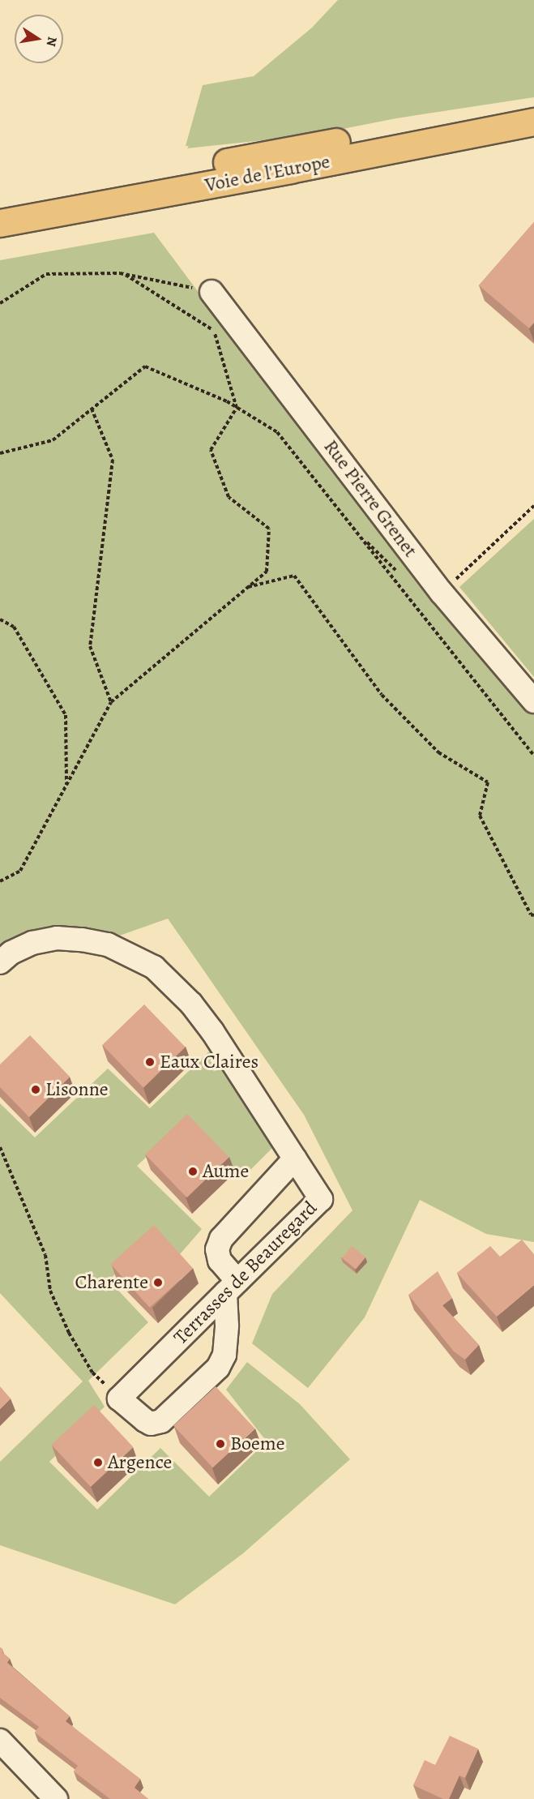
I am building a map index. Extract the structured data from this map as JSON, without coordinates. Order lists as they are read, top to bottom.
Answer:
{
  "streets": {
    "main road": ["Voie de l'Europe"],
    "street": ["Rue Pierre Grenet", "Terrasses de Beauregard"]
  },
  "places": [
    "Eaux Claires",
    "Lisonne",
    "Aume",
    "Charente",
    "Boeme",
    "Argence"
  ],
  "north": "right"
}
